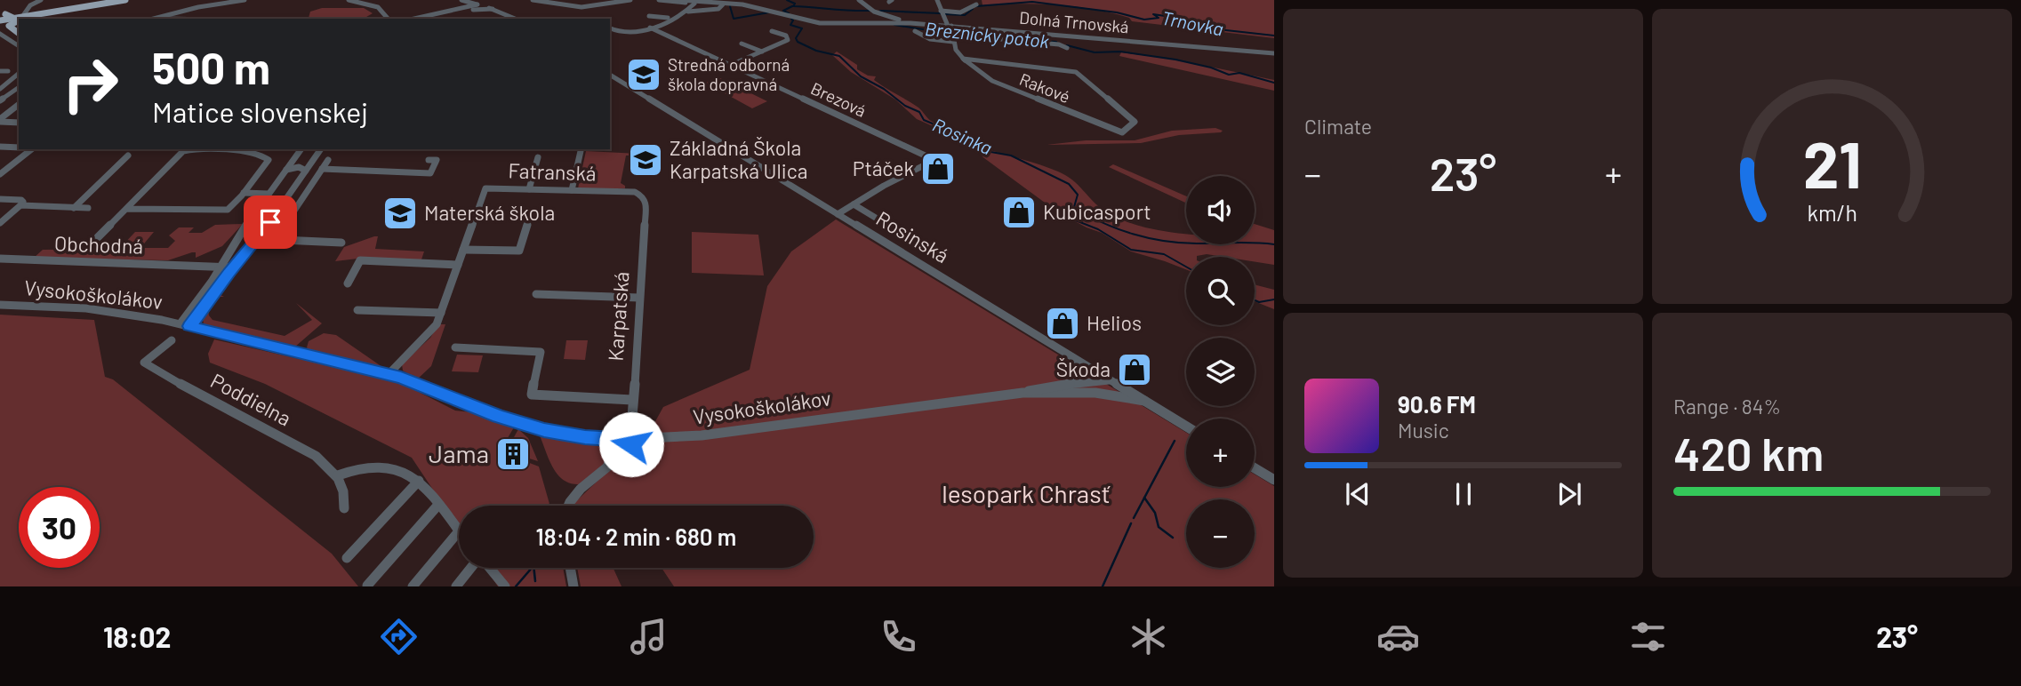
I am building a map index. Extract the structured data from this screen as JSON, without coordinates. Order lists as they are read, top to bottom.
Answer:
{
  "streets": {
    "street": [
      "Dolná Trnovská",
      "Rakové",
      "Brezová",
      "Fatranská",
      "Rosinská",
      "Obchodná",
      "Vysokoškolákov",
      "Karpatská",
      "Poddielna"
    ]
  },
  "crossings": [
    ["Dolná Trnovská", "Rakové"],
    ["Fatranská", "Vysokoškolákov"],
    ["Fatranská", "Karpatská"],
    ["Rosinská", "Vysokoškolákov"],
    ["Vysokoškolákov", "Karpatská"]
  ],
  "water": ["Trnovka", "Breznícky potok", "Rosinka"],
  "parks": ["lesopark Chrasť"],
  "places": {
    "school or university": ["Stredná odborná škola dopravná", "Základná Škola Karpatská Ulica", "Materská škola"],
    "shop": [
      "Ptáček",
      "Kubicasport",
      "Helios",
      "Škoda"
    ],
    "building": ["Jama"]
  },
  "page": {
    "tile": [
      "Climate",
      ["Range · 84%", "420 km"]
    ],
    "turn": ["500 m", "Matice slovenskej"],
    "heat": ["−", "23°", "+"],
    "map_buttons": ["+", "−"],
    "song": ["90.6 FM", "Music"],
    "limit": "30",
    "trip": "18:04 · 2 min · 680 m",
    "tabs": ["18:02", "23°"],
    "gauge": ["21", "km/h"]
  }
}
